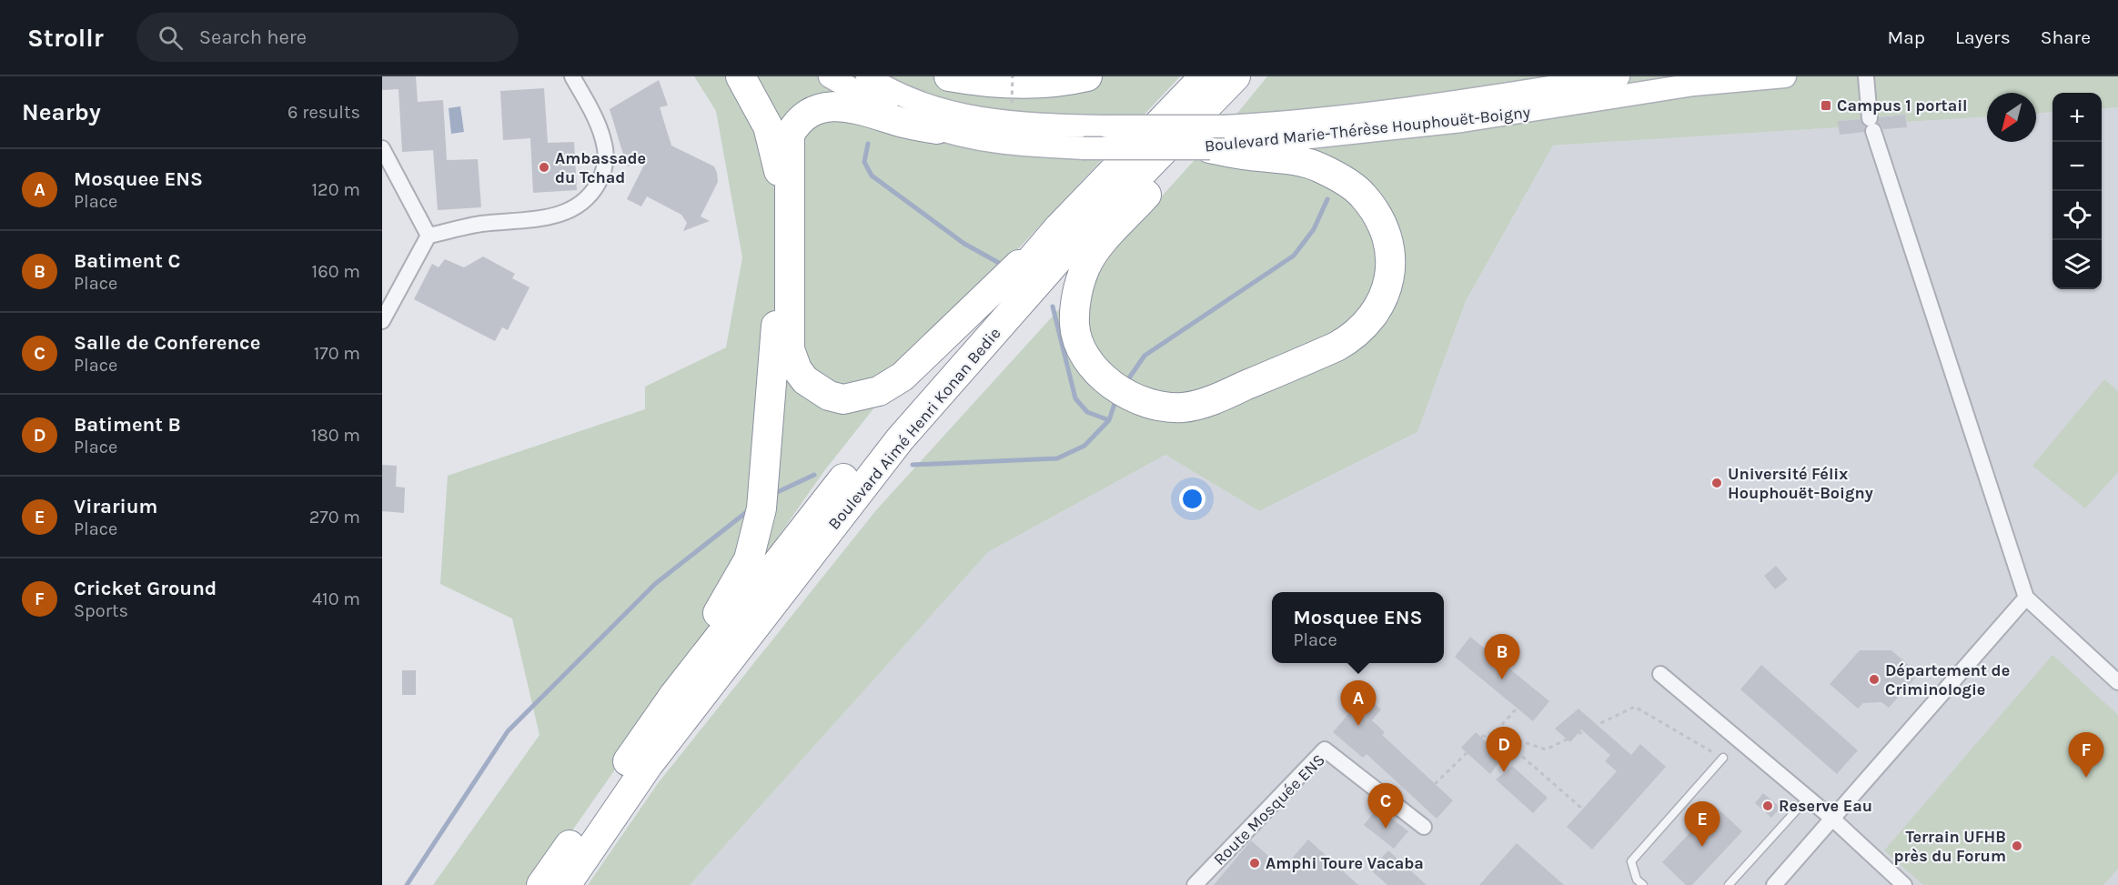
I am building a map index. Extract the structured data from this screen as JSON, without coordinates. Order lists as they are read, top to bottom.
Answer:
{
  "streets": {
    "highway": ["Boulevard Aimé Henri Konan Bedie"],
    "main road": ["Boulevard Marie-Thérèse Houphouët-Boigny"],
    "street": ["Route Mosquée ENS"]
  },
  "places": {
    "transit": ["Campus 1 portail"],
    "other": [
      "Ambassade du Tchad",
      "Université Félix Houphouët-Boigny",
      "Département de Criminologie",
      "Reserve Eau",
      "Terrain UFHB près du Forum",
      "Amphi Toure Vacaba"
    ]
  },
  "north": "bottom left",
  "page": {
    "header": "Strollr",
    "search": "Search here",
    "nav": ["Map", "Layers", "Share"],
    "heading": ["Nearby", "6 results"],
    "map_buttons": ["+", "−"],
    "list": [
      {
        "mark": "A",
        "name": "Mosquee ENS",
        "note": "Place",
        "value": "120 m"
      },
      {
        "mark": "B",
        "name": "Batiment C",
        "note": "Place",
        "value": "160 m"
      },
      {
        "mark": "C",
        "name": "Salle de Conference",
        "note": "Place",
        "value": "170 m"
      },
      {
        "mark": "D",
        "name": "Batiment B",
        "note": "Place",
        "value": "180 m"
      },
      {
        "mark": "E",
        "name": "Virarium",
        "note": "Place",
        "value": "270 m"
      },
      {
        "mark": "F",
        "name": "Cricket Ground",
        "note": "Sports",
        "value": "410 m"
      }
    ],
    "popup": ["Mosquee ENS", "Place"],
    "pins": [
      "B",
      "A",
      "D",
      "F",
      "C",
      "E"
    ]
  }
}
